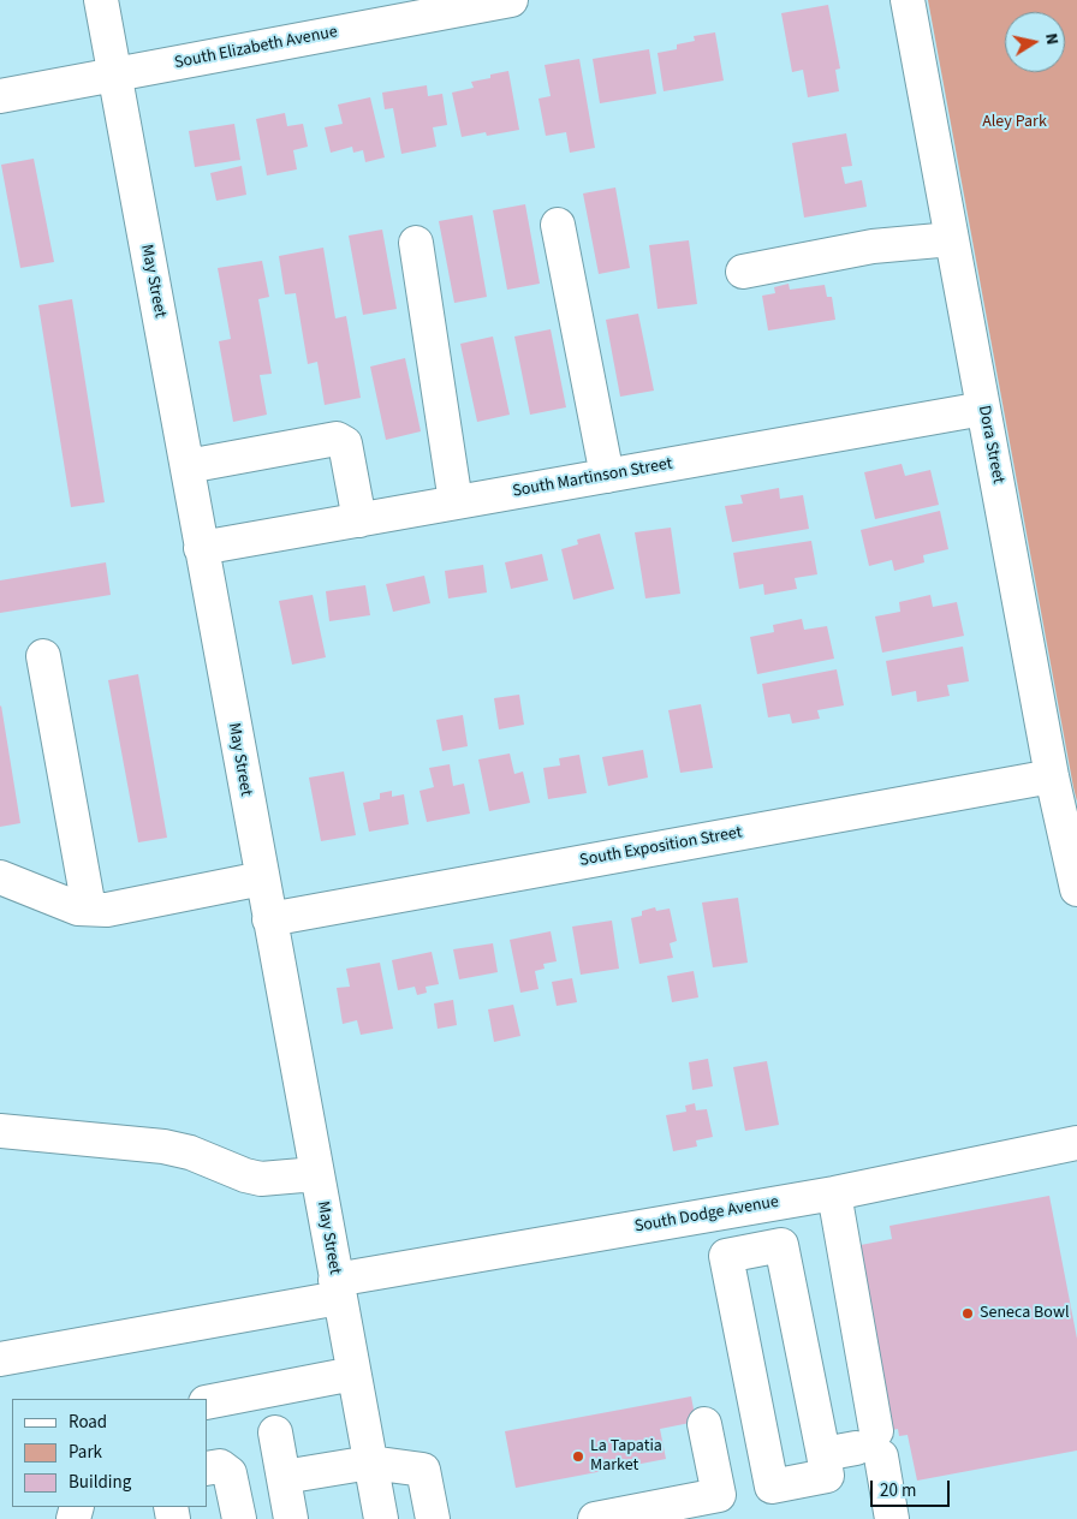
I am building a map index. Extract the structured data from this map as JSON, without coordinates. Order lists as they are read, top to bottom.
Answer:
{
  "streets": {
    "street": [
      "South Elizabeth Avenue",
      "May Street",
      "Dora Street",
      "South Martinson Street",
      "South Exposition Street",
      "South Dodge Avenue"
    ]
  },
  "crossings": [
    ["South Elizabeth Avenue", "May Street"],
    ["May Street", "South Martinson Street"],
    ["May Street", "South Exposition Street"],
    ["May Street", "South Dodge Avenue"],
    ["Dora Street", "South Martinson Street"],
    ["Dora Street", "South Exposition Street"]
  ],
  "parks": ["Aley Park"],
  "places": ["Seneca Bowl", "La Tapatia Market"],
  "legend": ["Road", "Park", "Building"],
  "scale_bar": "20 m",
  "north": "right"
}
